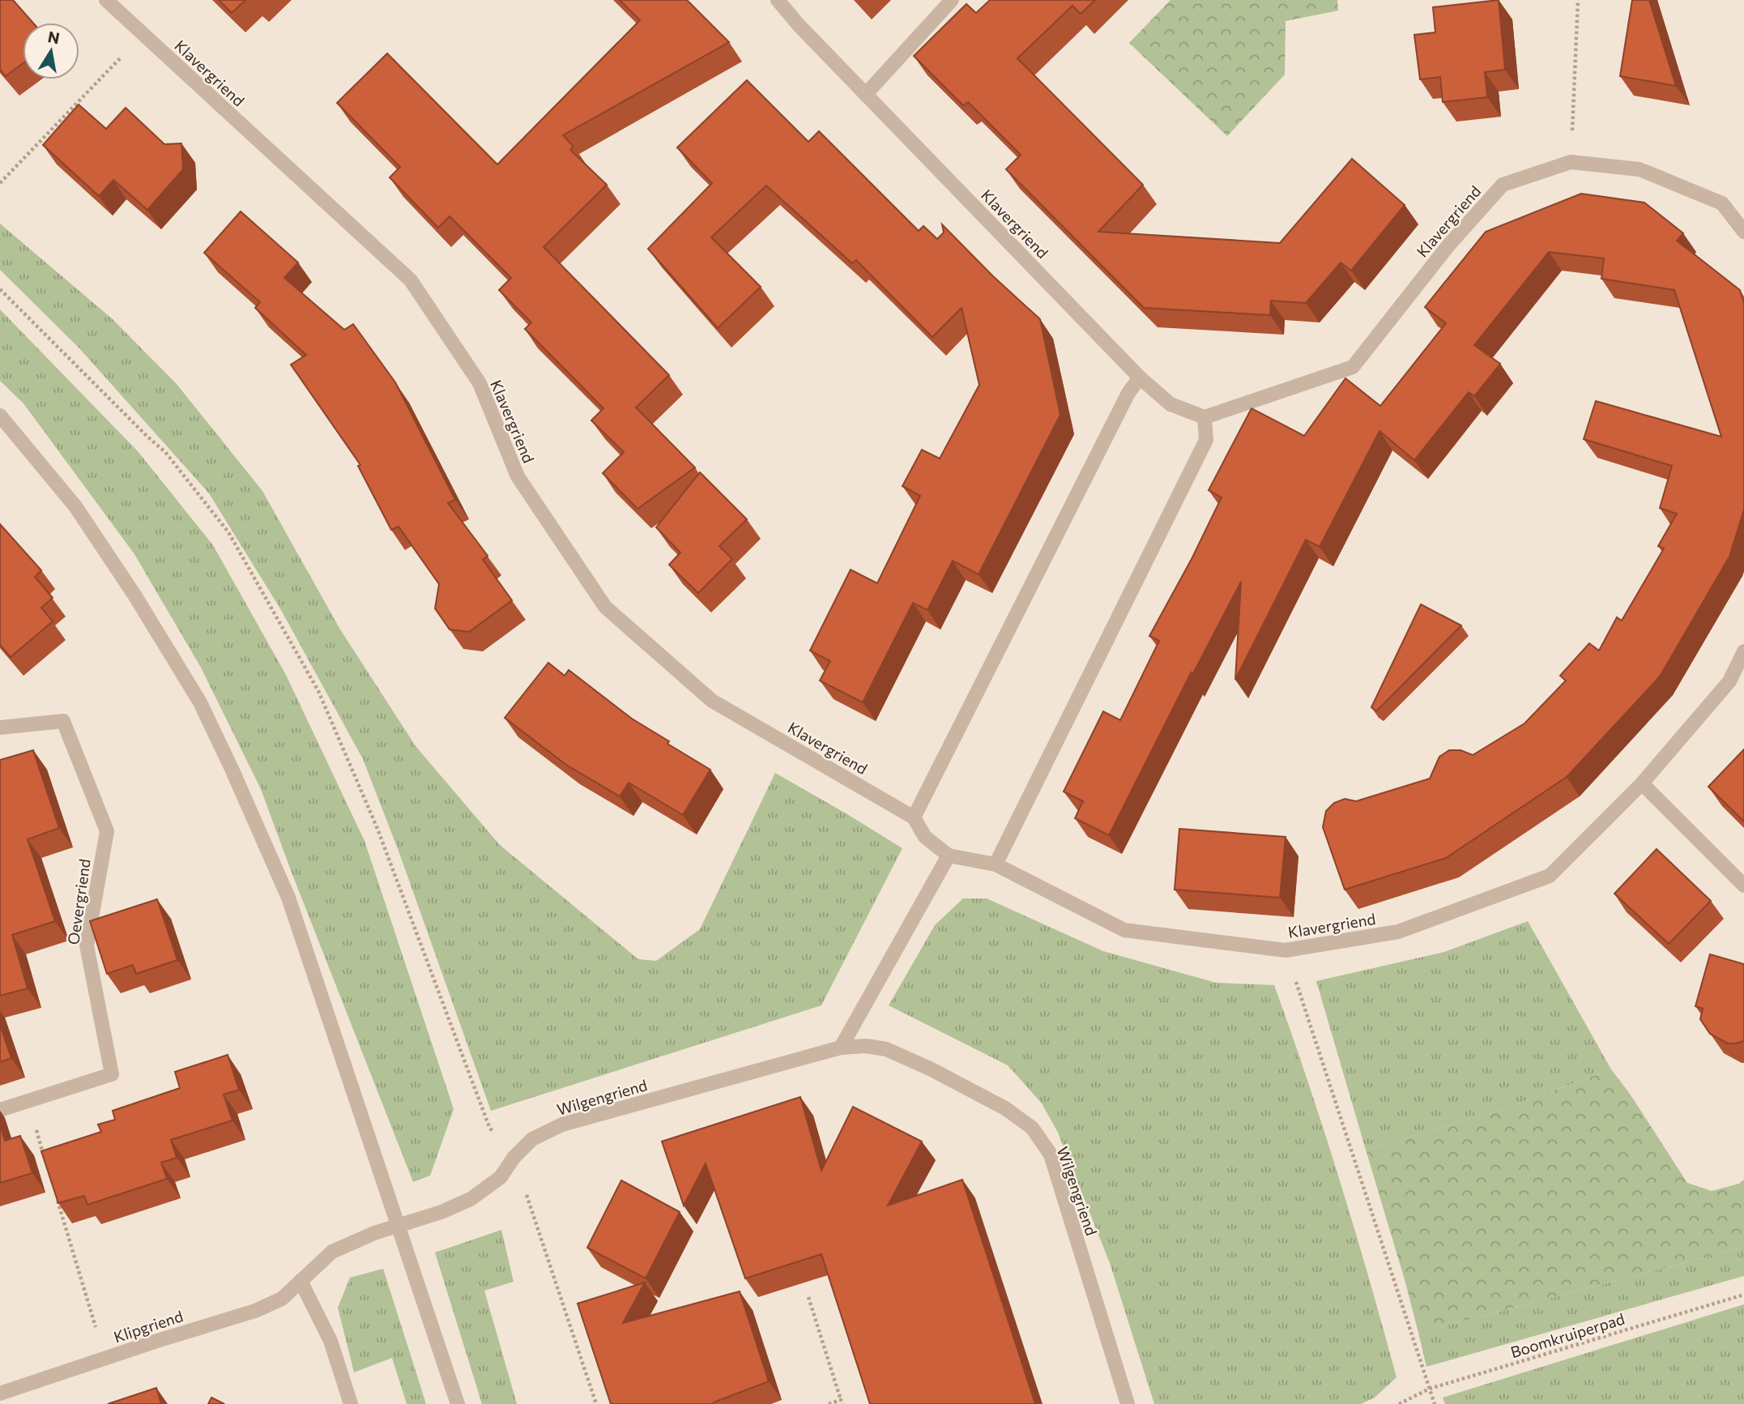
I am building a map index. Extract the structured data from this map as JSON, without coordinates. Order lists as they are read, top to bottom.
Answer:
{
  "streets": {
    "street": [
      "Klavergriend",
      "Oevergriend",
      "Wilgengriend",
      "Klipgriend"
    ],
    "path": ["Boomkruiperpad"]
  },
  "crossings": [
    ["Wilgengriend", "Klipgriend"]
  ],
  "north": "top"
}
